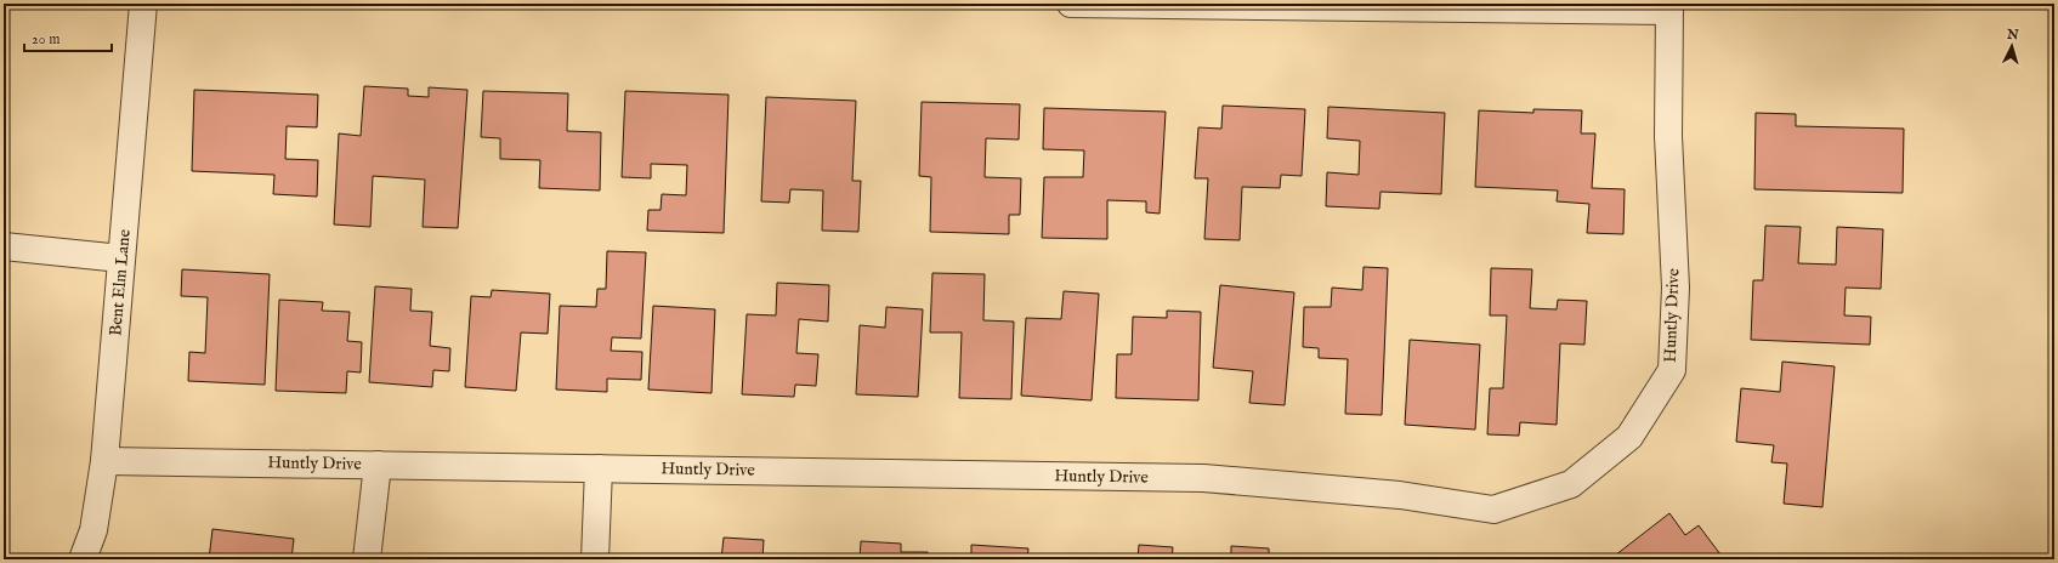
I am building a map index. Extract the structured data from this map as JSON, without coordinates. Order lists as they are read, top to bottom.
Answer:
{
  "streets": {
    "street": ["Bent Elm Lane", "Huntly Drive"]
  },
  "crossings": [
    ["Bent Elm Lane", "Huntly Drive"]
  ],
  "scale_bar": "20 m",
  "north": "top"
}
